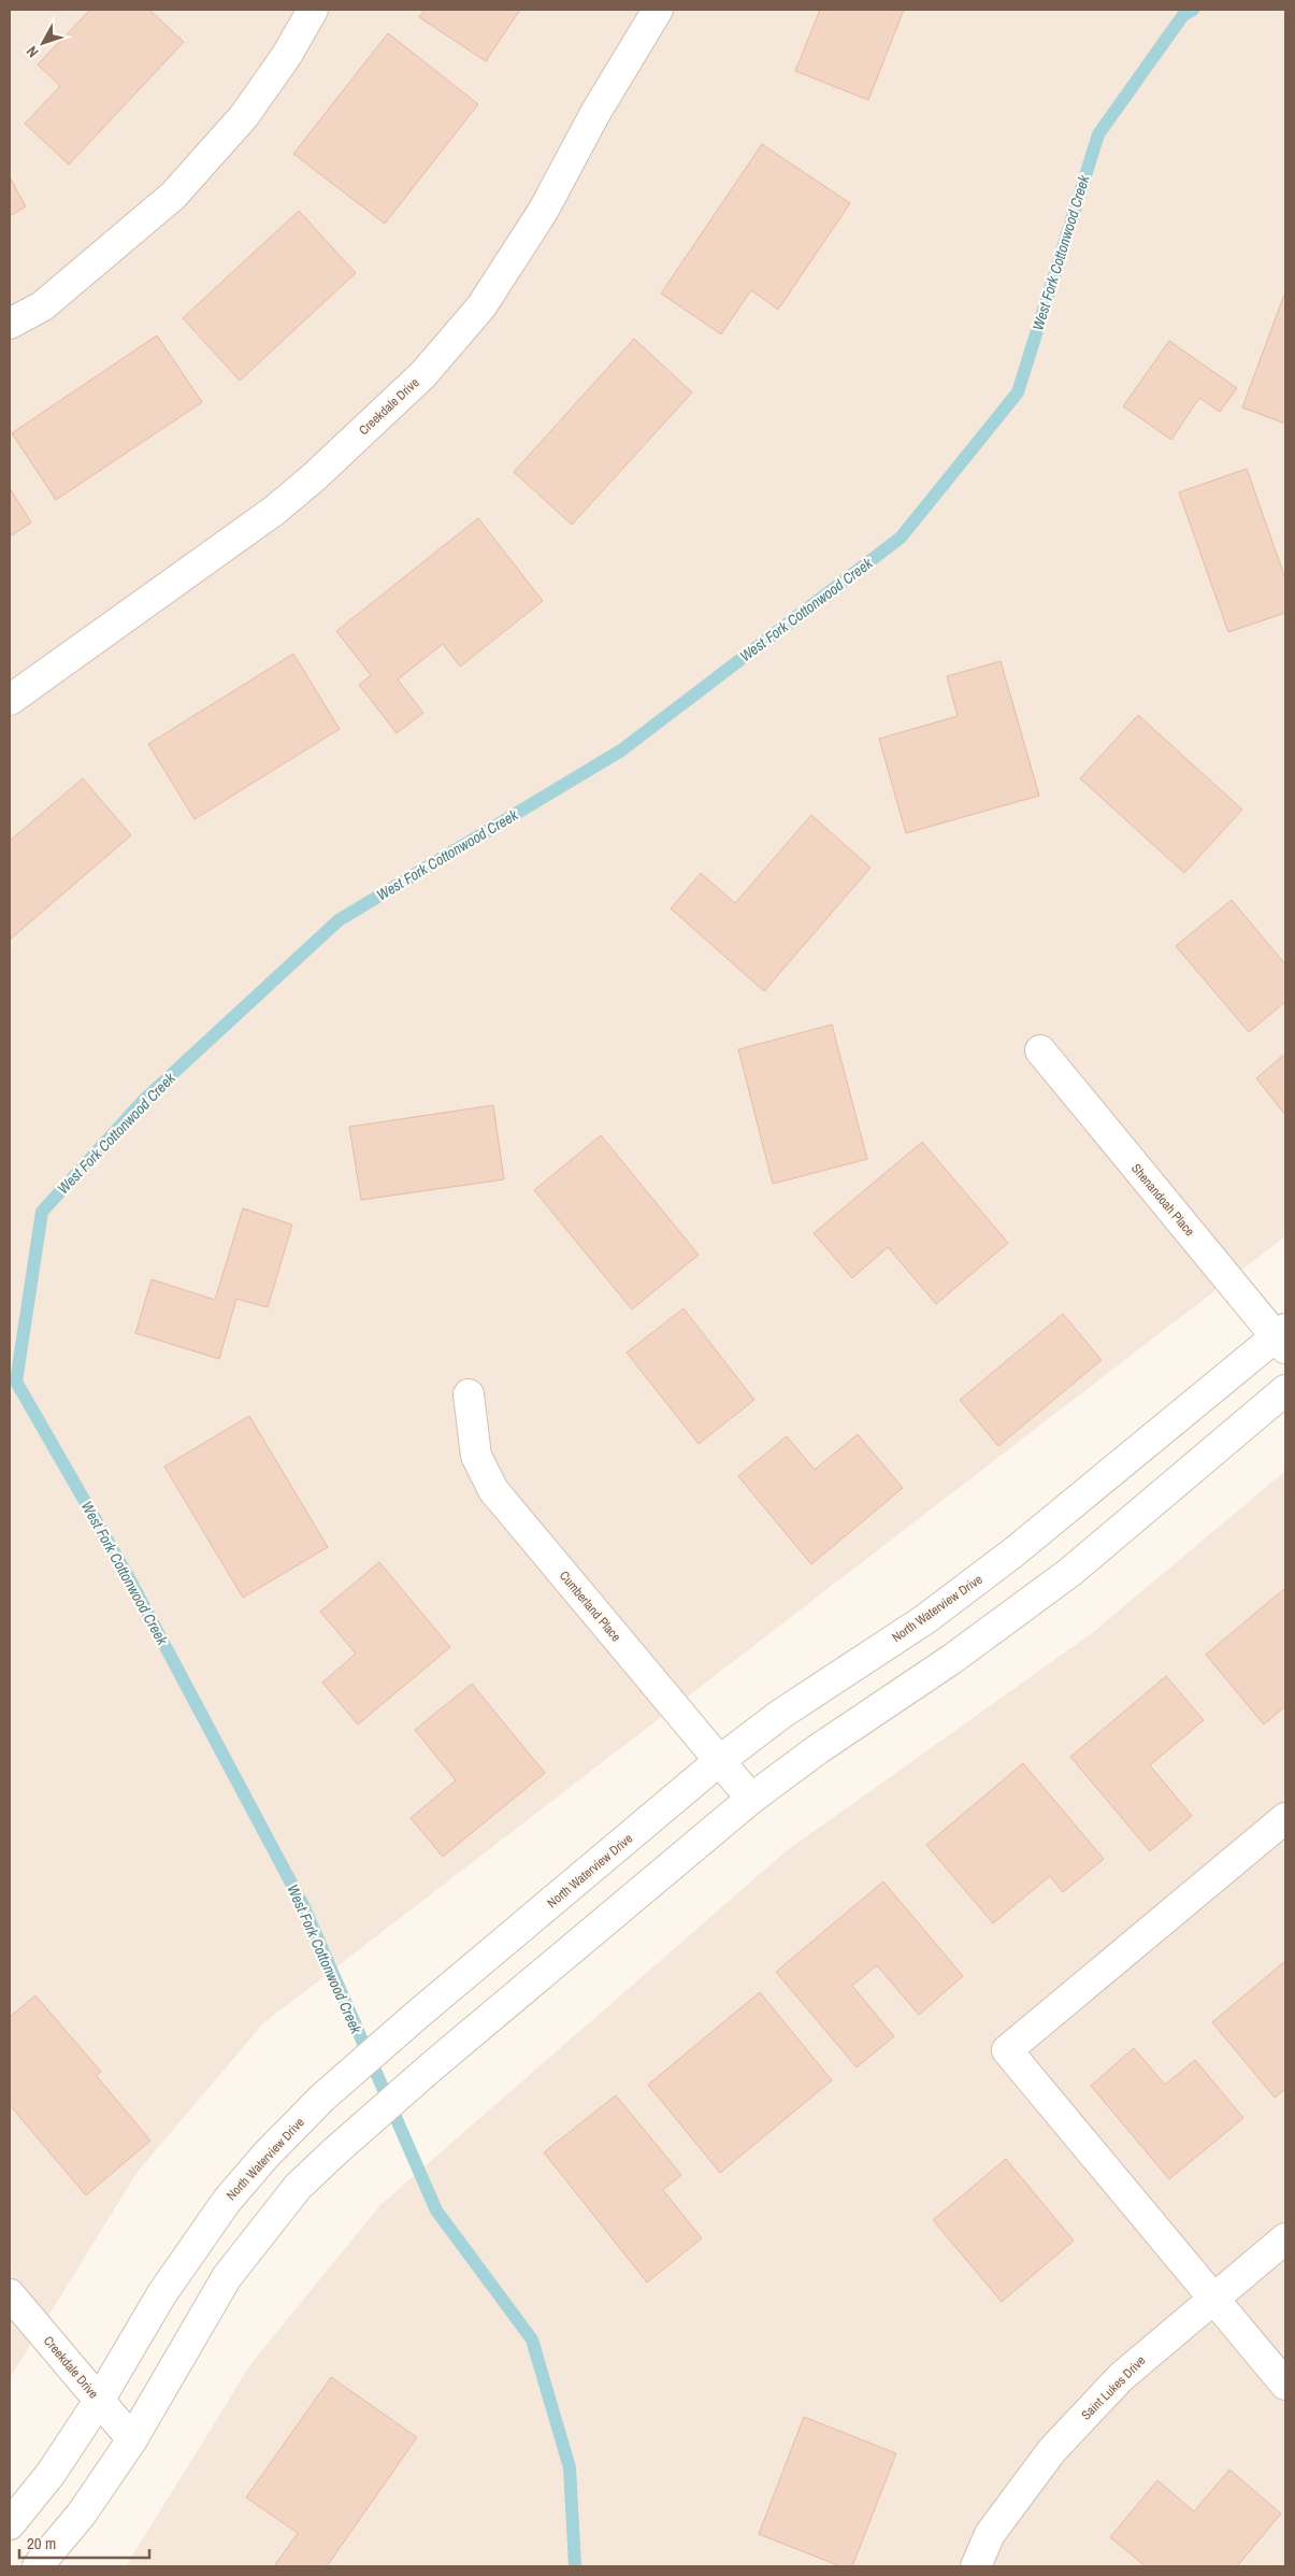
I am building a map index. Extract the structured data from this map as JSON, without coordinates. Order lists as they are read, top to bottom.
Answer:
{
  "streets": {
    "street": [
      "Creekdale Drive",
      "Shenandoah Place",
      "Cumberland Place",
      "North Waterview Drive",
      "Saint Lukes Drive"
    ]
  },
  "crossings": [
    ["Creekdale Drive", "North Waterview Drive"],
    ["Shenandoah Place", "North Waterview Drive"],
    ["Cumberland Place", "North Waterview Drive"]
  ],
  "water": ["West Fork Cottonwood Creek"],
  "scale_bar": "20 m",
  "north": "bottom left"
}
